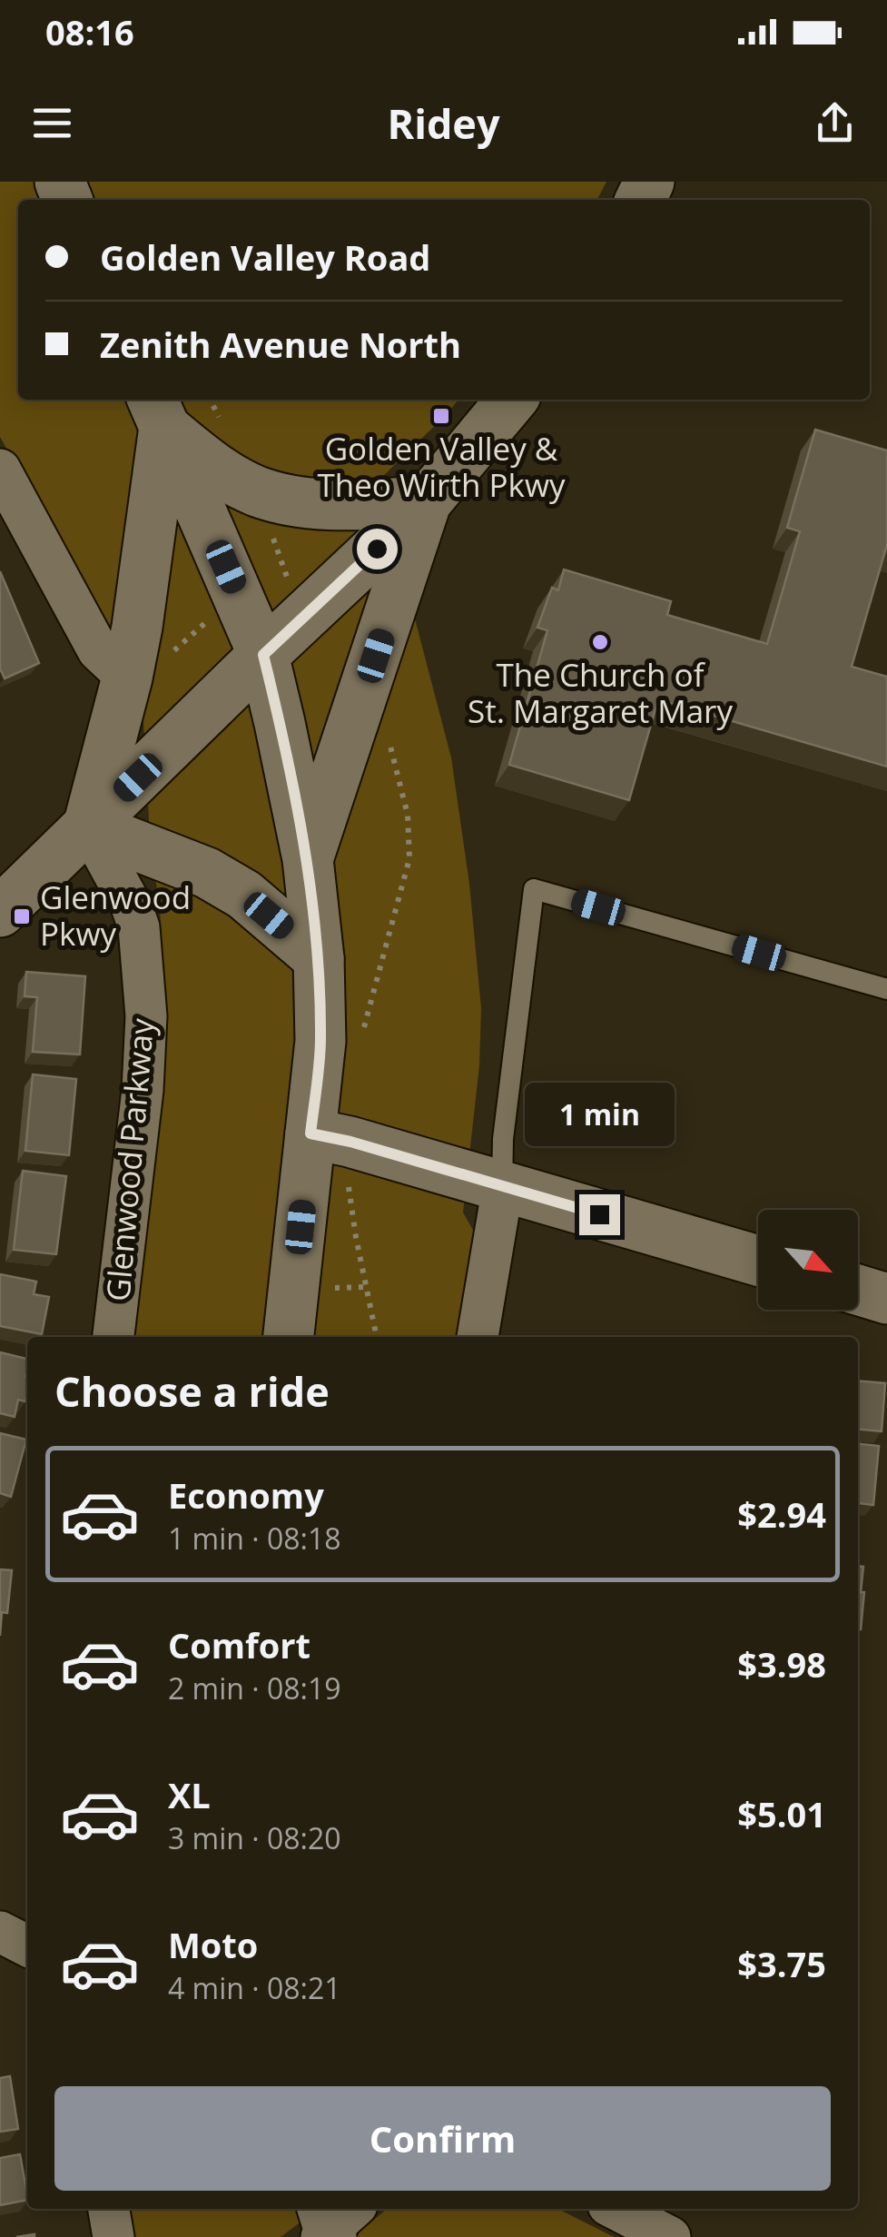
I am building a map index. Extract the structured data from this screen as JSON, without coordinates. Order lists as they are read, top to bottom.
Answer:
{
  "streets": {
    "street": ["Glenwood Parkway"]
  },
  "places": {
    "transit": ["Golden Valley & Theo Wirth Pkwy", "Glenwood Pkwy"],
    "other": ["The Church of St. Margaret Mary"]
  },
  "north": "bottom right",
  "page": {
    "status": "08:16",
    "header": "Ridey",
    "banner": ["Golden Valley Road", "Zenith Avenue North"],
    "bubble": "1 min",
    "heading": "Choose a ride",
    "list": [
      {
        "name": "Economy",
        "note": "1 min · 08:18",
        "value": "$2.94"
      },
      {
        "name": "Comfort",
        "note": "2 min · 08:19",
        "value": "$3.98"
      },
      {
        "name": "XL",
        "note": "3 min · 08:20",
        "value": "$5.01"
      },
      {
        "name": "Moto",
        "note": "4 min · 08:21",
        "value": "$3.75"
      }
    ],
    "buttons": "Confirm"
  }
}
